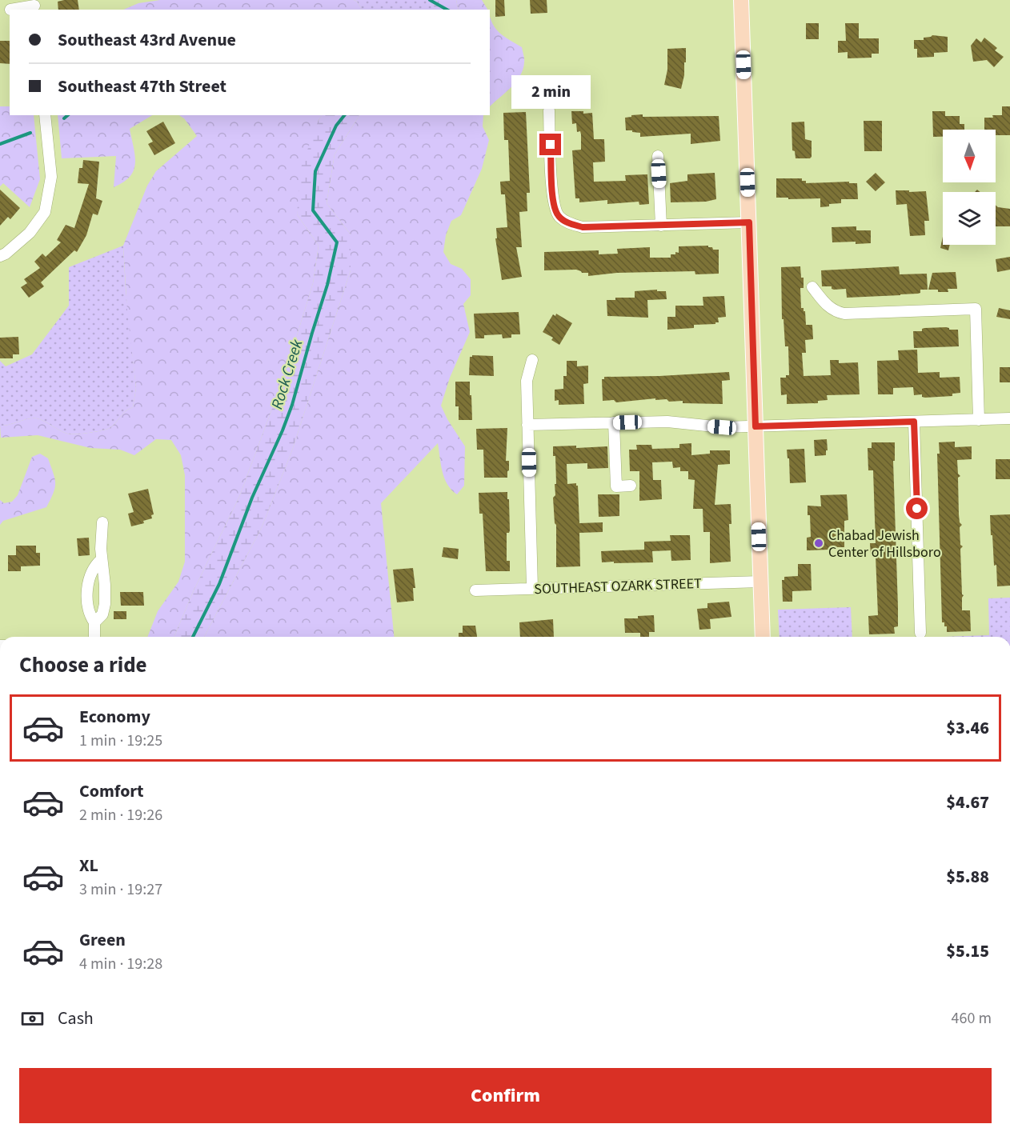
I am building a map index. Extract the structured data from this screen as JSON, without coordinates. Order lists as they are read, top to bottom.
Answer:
{
  "streets": {
    "street": ["SOUTHEAST OZARK STREET"]
  },
  "water": ["Rock Creek"],
  "places": ["Chabad Jewish Center of Hillsboro"],
  "north": "bottom",
  "page": {
    "banner": ["Southeast 43rd Avenue", "Southeast 47th Street"],
    "bubble": "2 min",
    "heading": "Choose a ride",
    "list": [
      {
        "name": "Economy",
        "note": "1 min · 19:25",
        "value": "$3.46"
      },
      {
        "name": "Comfort",
        "note": "2 min · 19:26",
        "value": "$4.67"
      },
      {
        "name": "XL",
        "note": "3 min · 19:27",
        "value": "$5.88"
      },
      {
        "name": "Green",
        "note": "4 min · 19:28",
        "value": "$5.15"
      }
    ],
    "pay": ["Cash", "460 m"],
    "buttons": "Confirm"
  }
}
